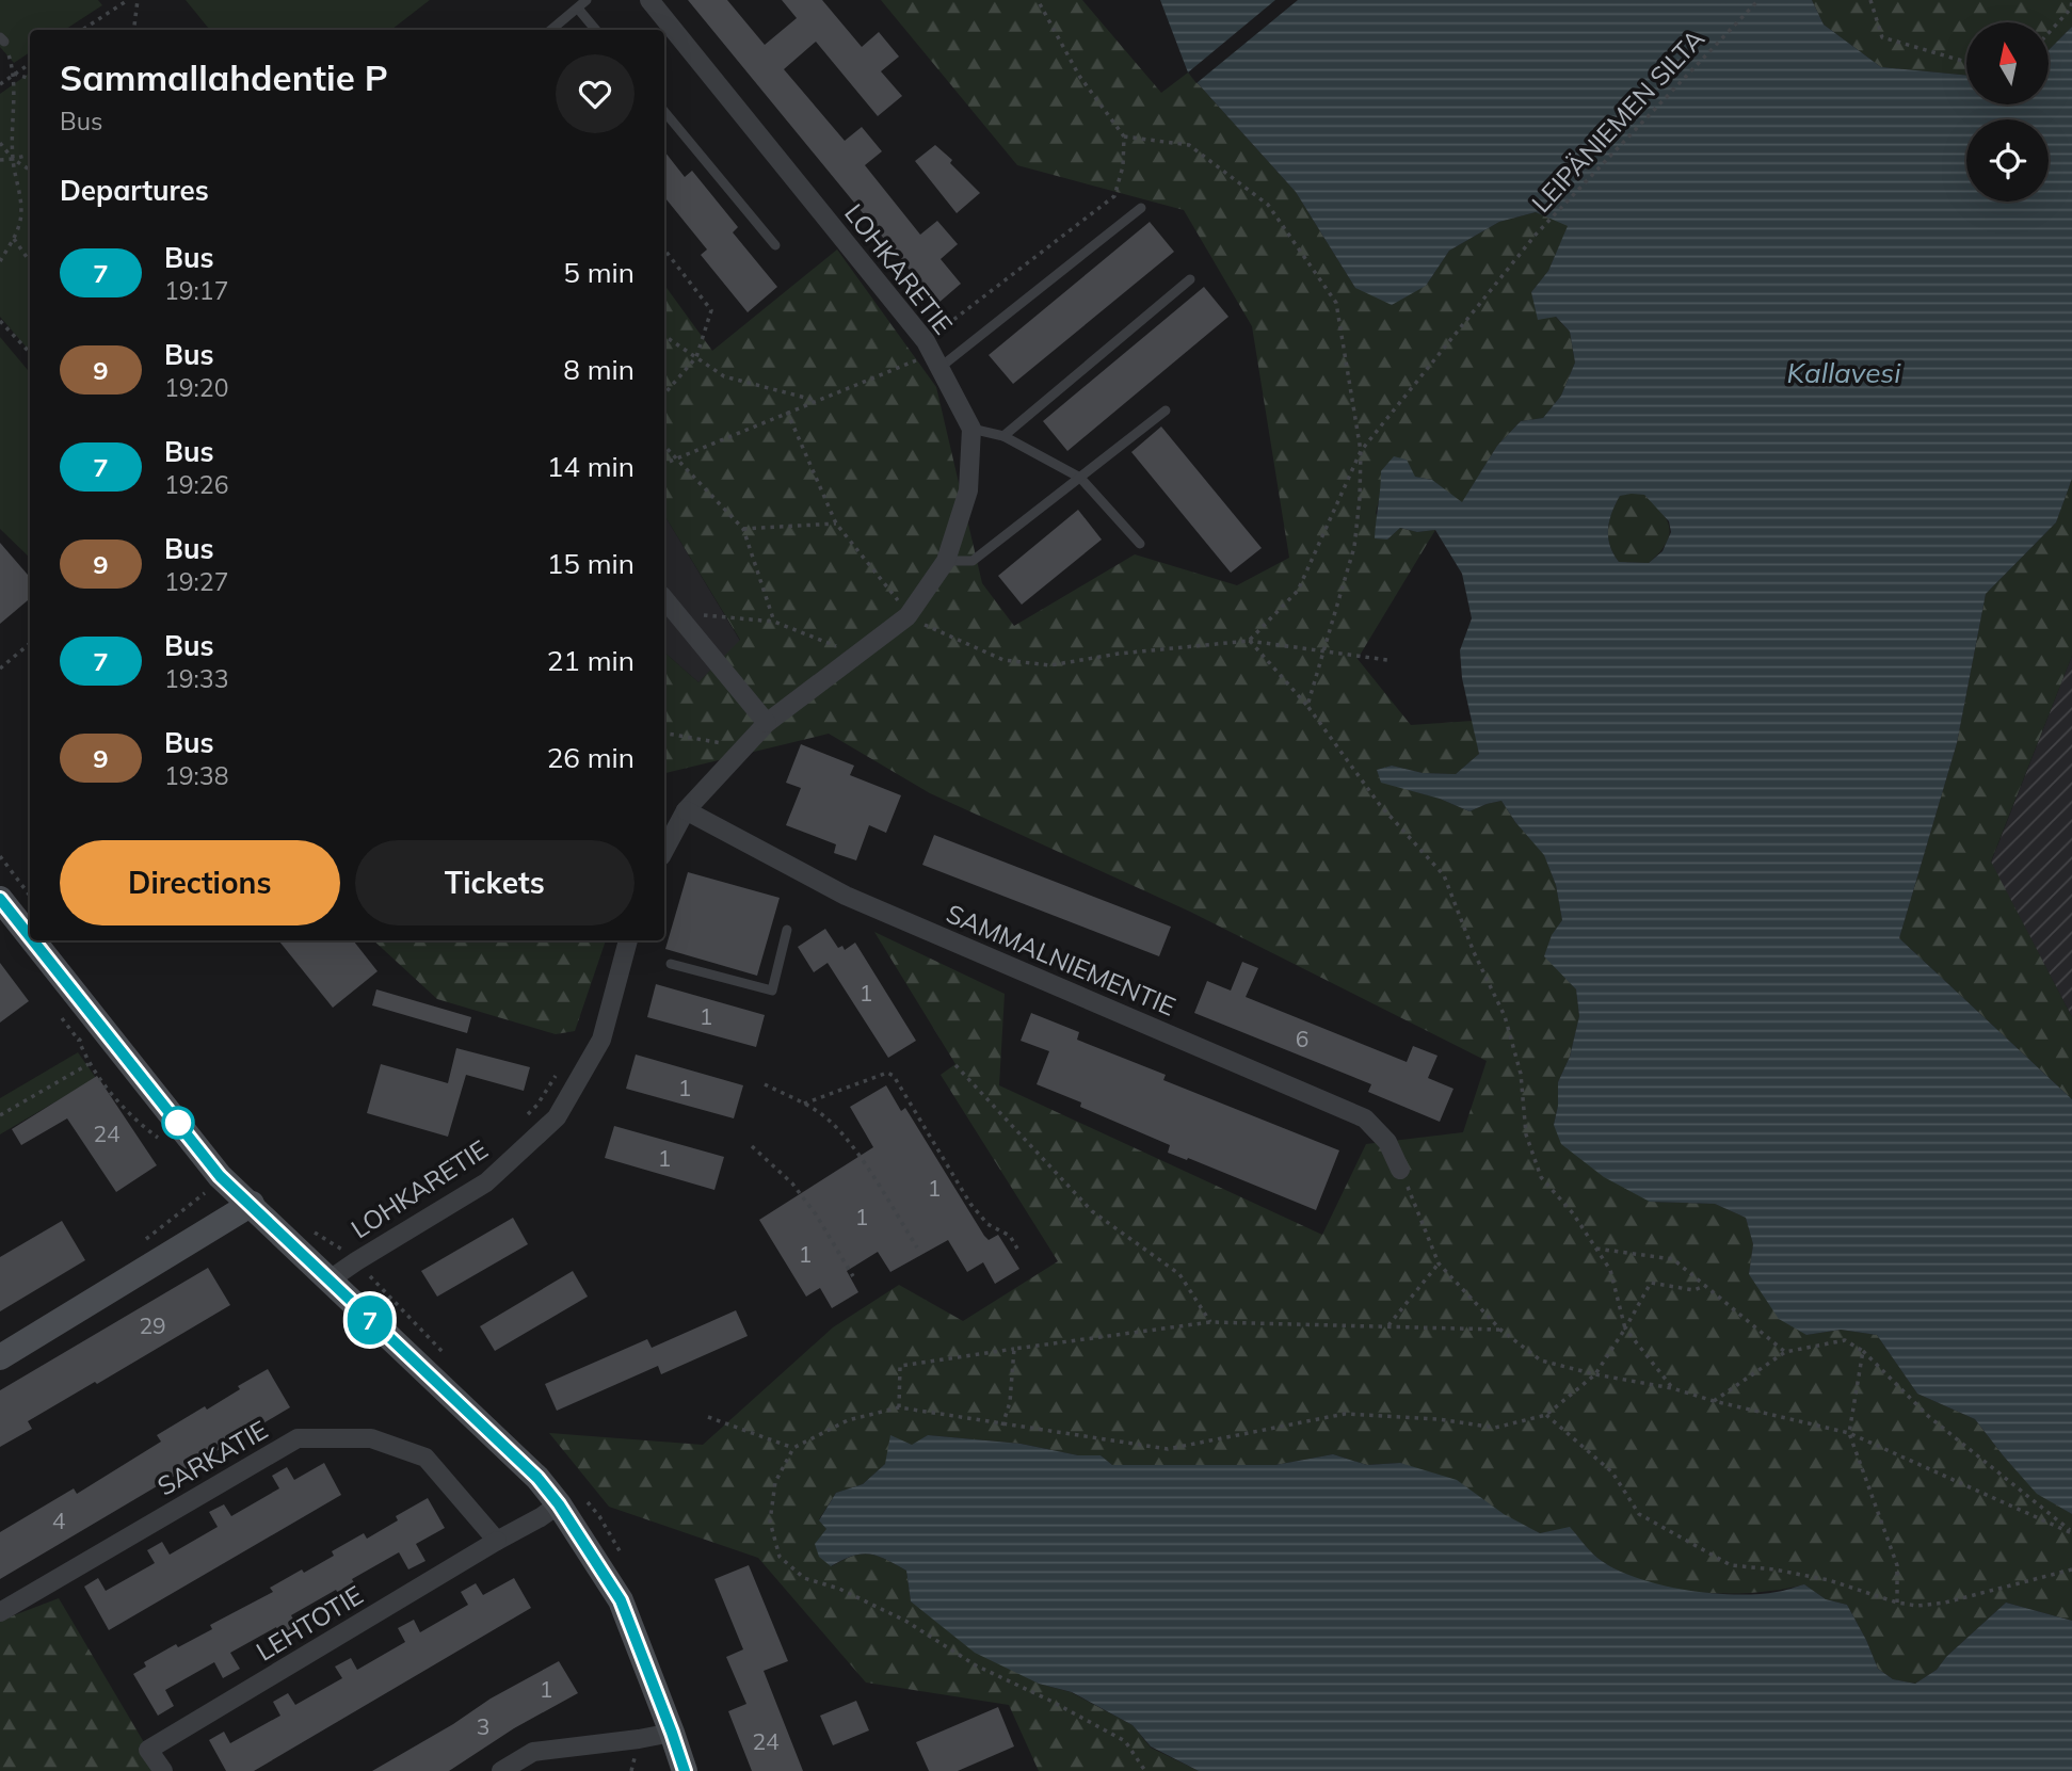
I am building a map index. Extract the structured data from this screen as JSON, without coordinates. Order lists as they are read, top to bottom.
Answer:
{
  "streets": {
    "street": [
      "LOHKARETIE",
      "SAMMALNIEMENTIE",
      "SARKATIE",
      "LEHTOTIE"
    ],
    "path": ["LEIPÄNIEMEN SILTA"]
  },
  "crossings": [
    ["SARKATIE", "LEHTOTIE"]
  ],
  "water": ["Kallavesi"],
  "lines": ["bus line 7"],
  "house_numbers": [
    "1",
    "1",
    "6",
    "1",
    "24",
    "1",
    "1",
    "1",
    "1",
    "29",
    "4",
    "1",
    "3",
    "24"
  ],
  "north": "top",
  "page": {
    "on_map": "7",
    "heading": [
      ["Sammallahdentie P", "Bus"],
      "Departures"
    ],
    "list": [
      {
        "mark": "7",
        "name": "Bus",
        "note": "19:17",
        "value": "5 min"
      },
      {
        "mark": "9",
        "name": "Bus",
        "note": "19:20",
        "value": "8 min"
      },
      {
        "mark": "7",
        "name": "Bus",
        "note": "19:26",
        "value": "14 min"
      },
      {
        "mark": "9",
        "name": "Bus",
        "note": "19:27",
        "value": "15 min"
      },
      {
        "mark": "7",
        "name": "Bus",
        "note": "19:33",
        "value": "21 min"
      },
      {
        "mark": "9",
        "name": "Bus",
        "note": "19:38",
        "value": "26 min"
      }
    ],
    "buttons": ["Directions", "Tickets"]
  }
}
